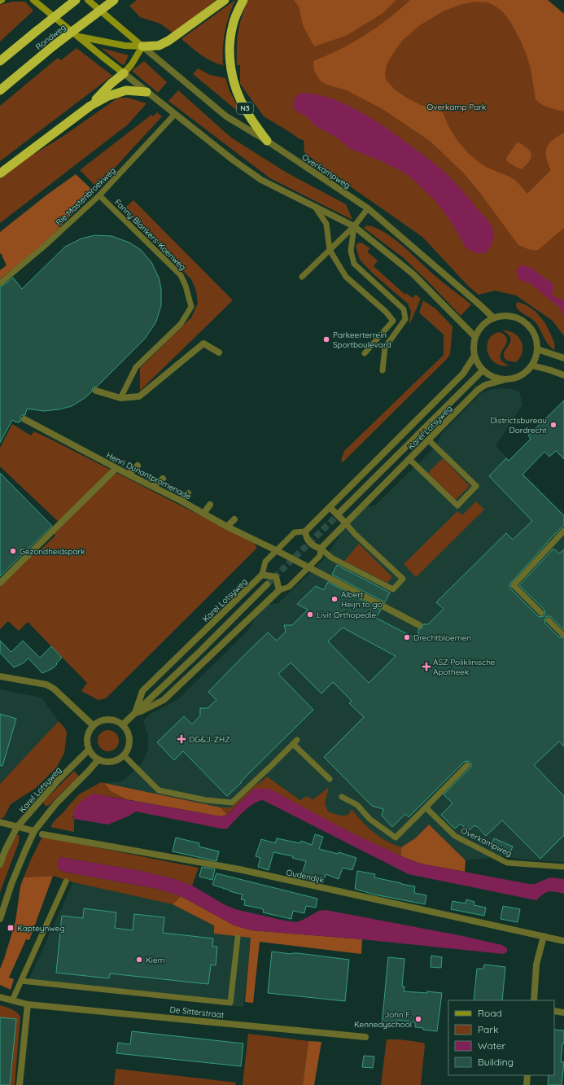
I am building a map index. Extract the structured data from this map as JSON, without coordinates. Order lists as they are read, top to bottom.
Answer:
{
  "streets": {
    "highway": ["Rondweg", "N3"],
    "street": [
      "Overkampweg",
      "Karel Lotsyweg",
      "Henri Dunantpromenade",
      "Oudendijk",
      "De Sitterstraat"
    ],
    "lane": ["Rie Mastenbroekweg", "Fanny Blankers-Koenweg"]
  },
  "crossings": [
    ["N3", "Overkampweg"],
    ["Overkampweg", "Karel Lotsyweg"],
    ["Rie Mastenbroekweg", "Fanny Blankers-Koenweg"],
    ["Karel Lotsyweg", "Henri Dunantpromenade"]
  ],
  "parks": ["Overkamp Park"],
  "places": {
    "other": [
      "Parkeerterrein Sportboulevard",
      "Districtsbureau Dordrecht",
      "Gezondheidspark",
      "Albert Heijn to go",
      "Livit Orthopedie",
      "Drechtbloemen",
      "Kiem",
      "John F. Kennedyschool"
    ],
    "health": ["ASZ Poliklinische Apotheek", "DG&J-ZHZ"],
    "transit": ["Kapteynweg"]
  },
  "legend": [
    "Road",
    "Park",
    "Water",
    "Building"
  ]
}
